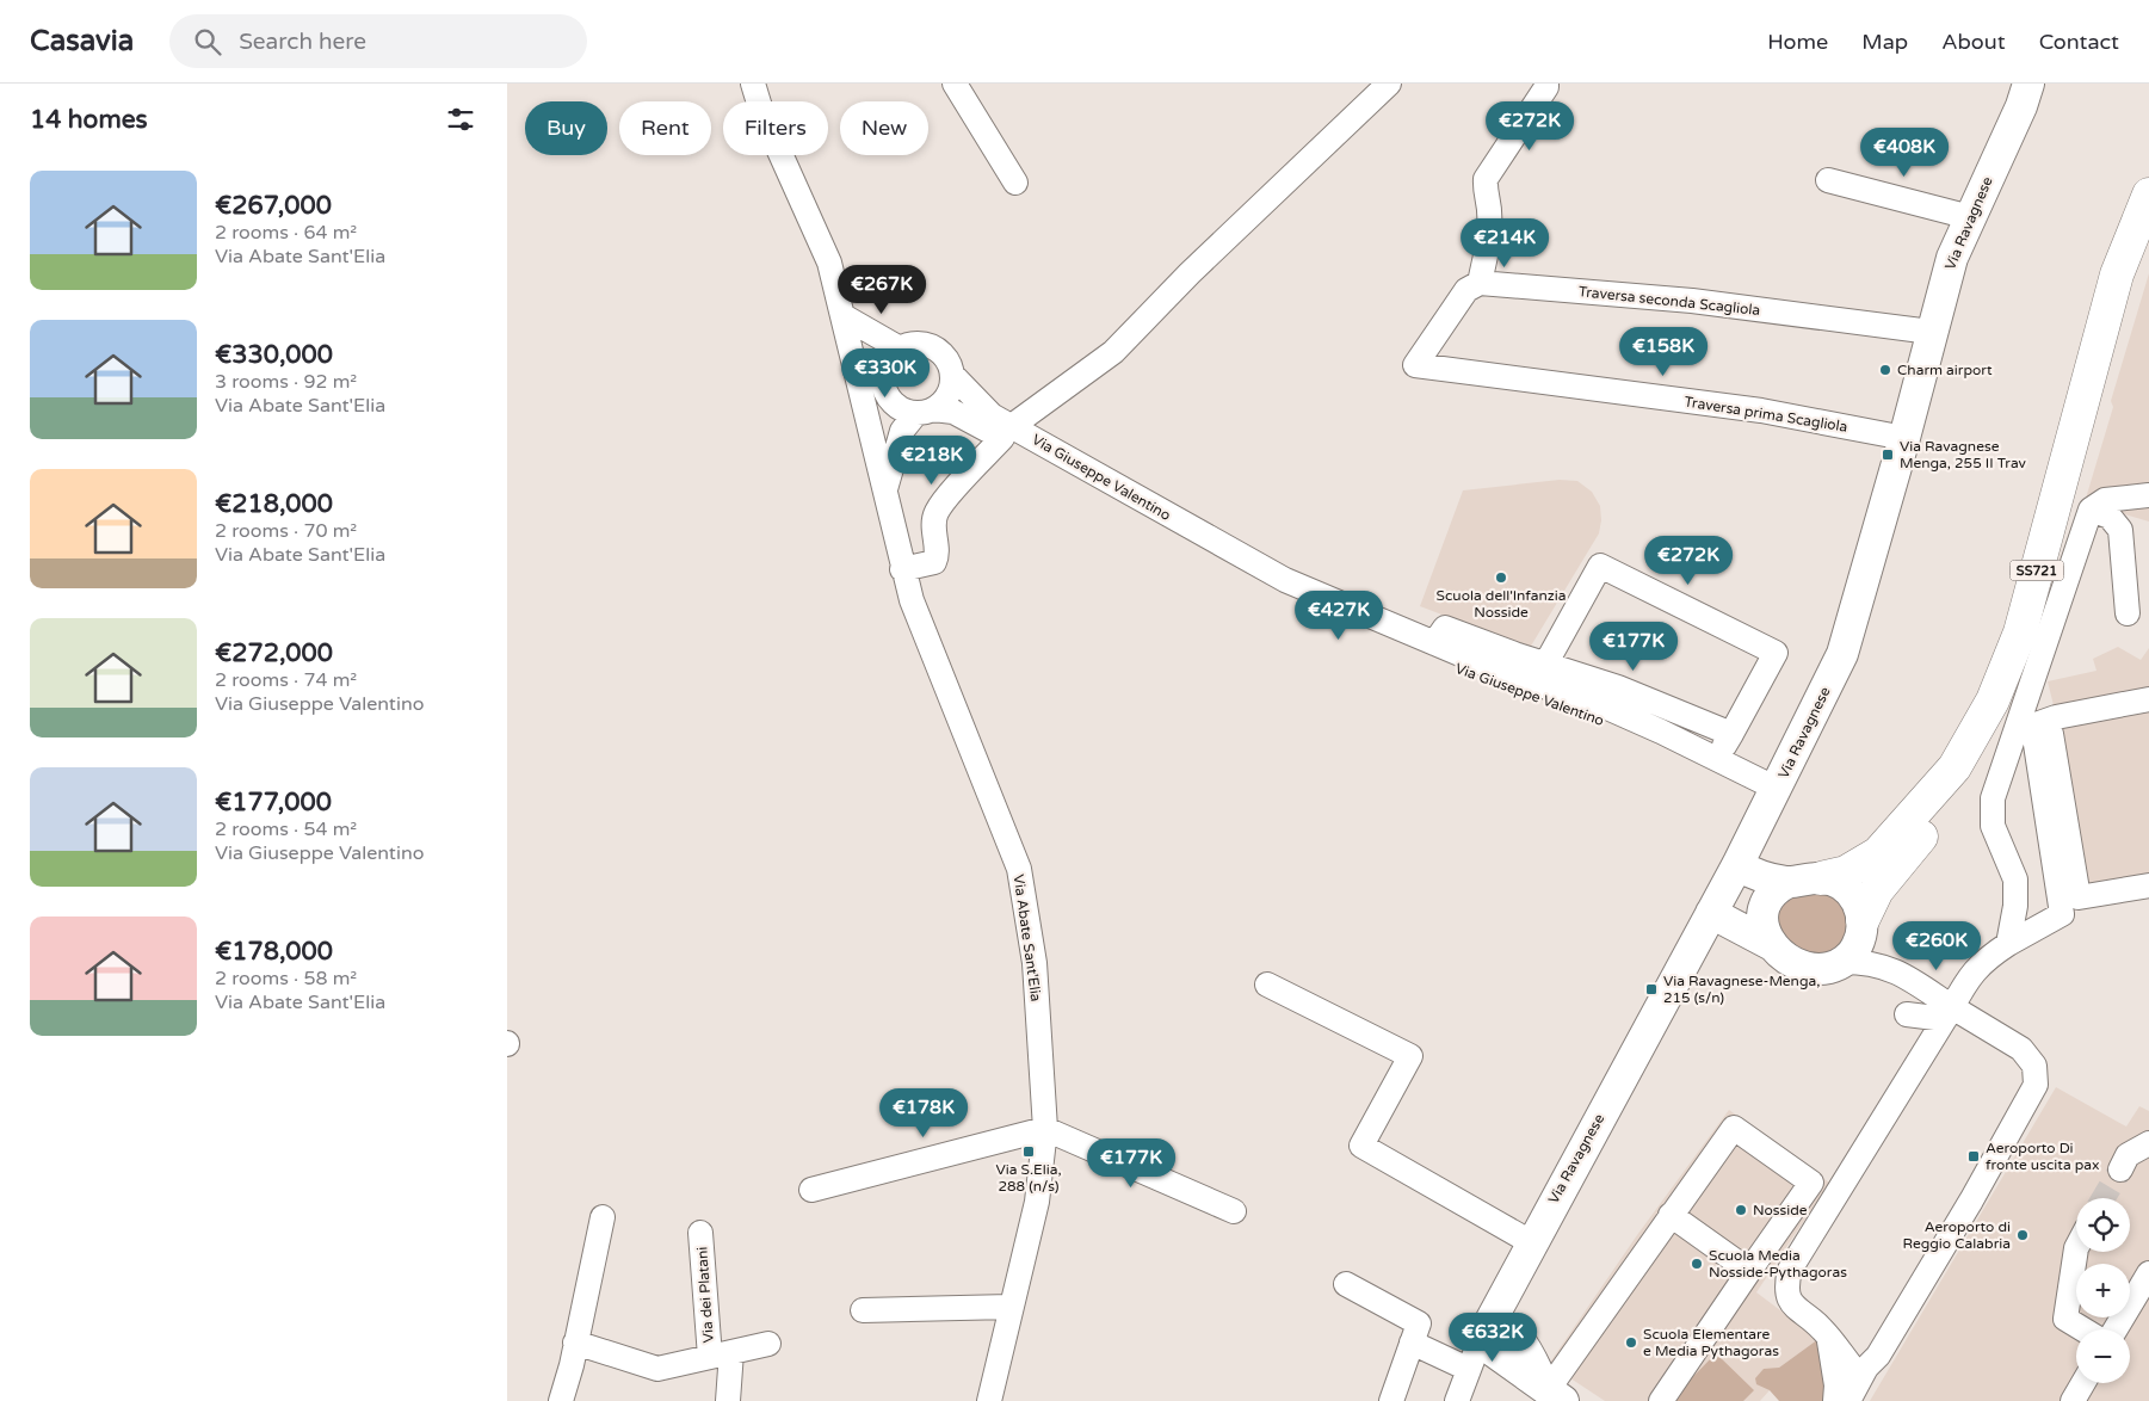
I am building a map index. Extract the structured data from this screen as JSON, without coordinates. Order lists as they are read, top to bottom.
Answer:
{
  "streets": {
    "highway": ["SS721"],
    "main road": ["Via Ravagnese"],
    "street": [
      "Traversa seconda Scagliola",
      "Traversa prima Scagliola",
      "Via Giuseppe Valentino",
      "Via Abate Sant'Elia",
      "Via dei Platani"
    ]
  },
  "crossings": [
    ["Via Ravagnese", "Traversa seconda Scagliola"],
    ["Via Ravagnese", "Traversa prima Scagliola"],
    ["Via Ravagnese", "Via Giuseppe Valentino"],
    ["Traversa seconda Scagliola", "Traversa prima Scagliola"],
    ["Via Giuseppe Valentino", "Via Abate Sant'Elia"]
  ],
  "places": {
    "other": [
      "Charm airport",
      "Scuola dell'Infanzia Nosside",
      "Nosside",
      "Aeroporto di Reggio Calabria",
      "Scuola Media Nosside-Pythagoras",
      "Scuola Elementare e Media Pythagoras"
    ],
    "transit": [
      "Via Ravagnese Menga, 255 II Trav",
      "Via Ravagnese-Menga, 215 (s/n)",
      "Via S.Elia, 288 (n/s)",
      "Aeroporto Di fronte uscita pax"
    ]
  },
  "page": {
    "header": "Casavia",
    "search": "Search here",
    "nav": [
      "Home",
      "Map",
      "About",
      "Contact"
    ],
    "heading": "14 homes",
    "price": [
      "€272K",
      "€408K",
      "€214K",
      "€267K",
      "€158K",
      "€330K",
      "€218K",
      "€272K",
      "€427K",
      "€177K",
      "€260K",
      "€178K",
      "€177K",
      "€632K"
    ],
    "chip": [
      "Buy",
      "Rent",
      "Filters",
      "New"
    ],
    "list": [
      {
        "name": "€267,000",
        "note": "2 rooms · 64 m² · Via Abate Sant'Elia"
      },
      {
        "name": "€330,000",
        "note": "3 rooms · 92 m² · Via Abate Sant'Elia"
      },
      {
        "name": "€218,000",
        "note": "2 rooms · 70 m² · Via Abate Sant'Elia"
      },
      {
        "name": "€272,000",
        "note": "2 rooms · 74 m² · Via Giuseppe Valentino"
      },
      {
        "name": "€177,000",
        "note": "2 rooms · 54 m² · Via Giuseppe Valentino"
      },
      {
        "name": "€178,000",
        "note": "2 rooms · 58 m² · Via Abate Sant'Elia"
      }
    ],
    "map_buttons": ["+", "−"]
  }
}
